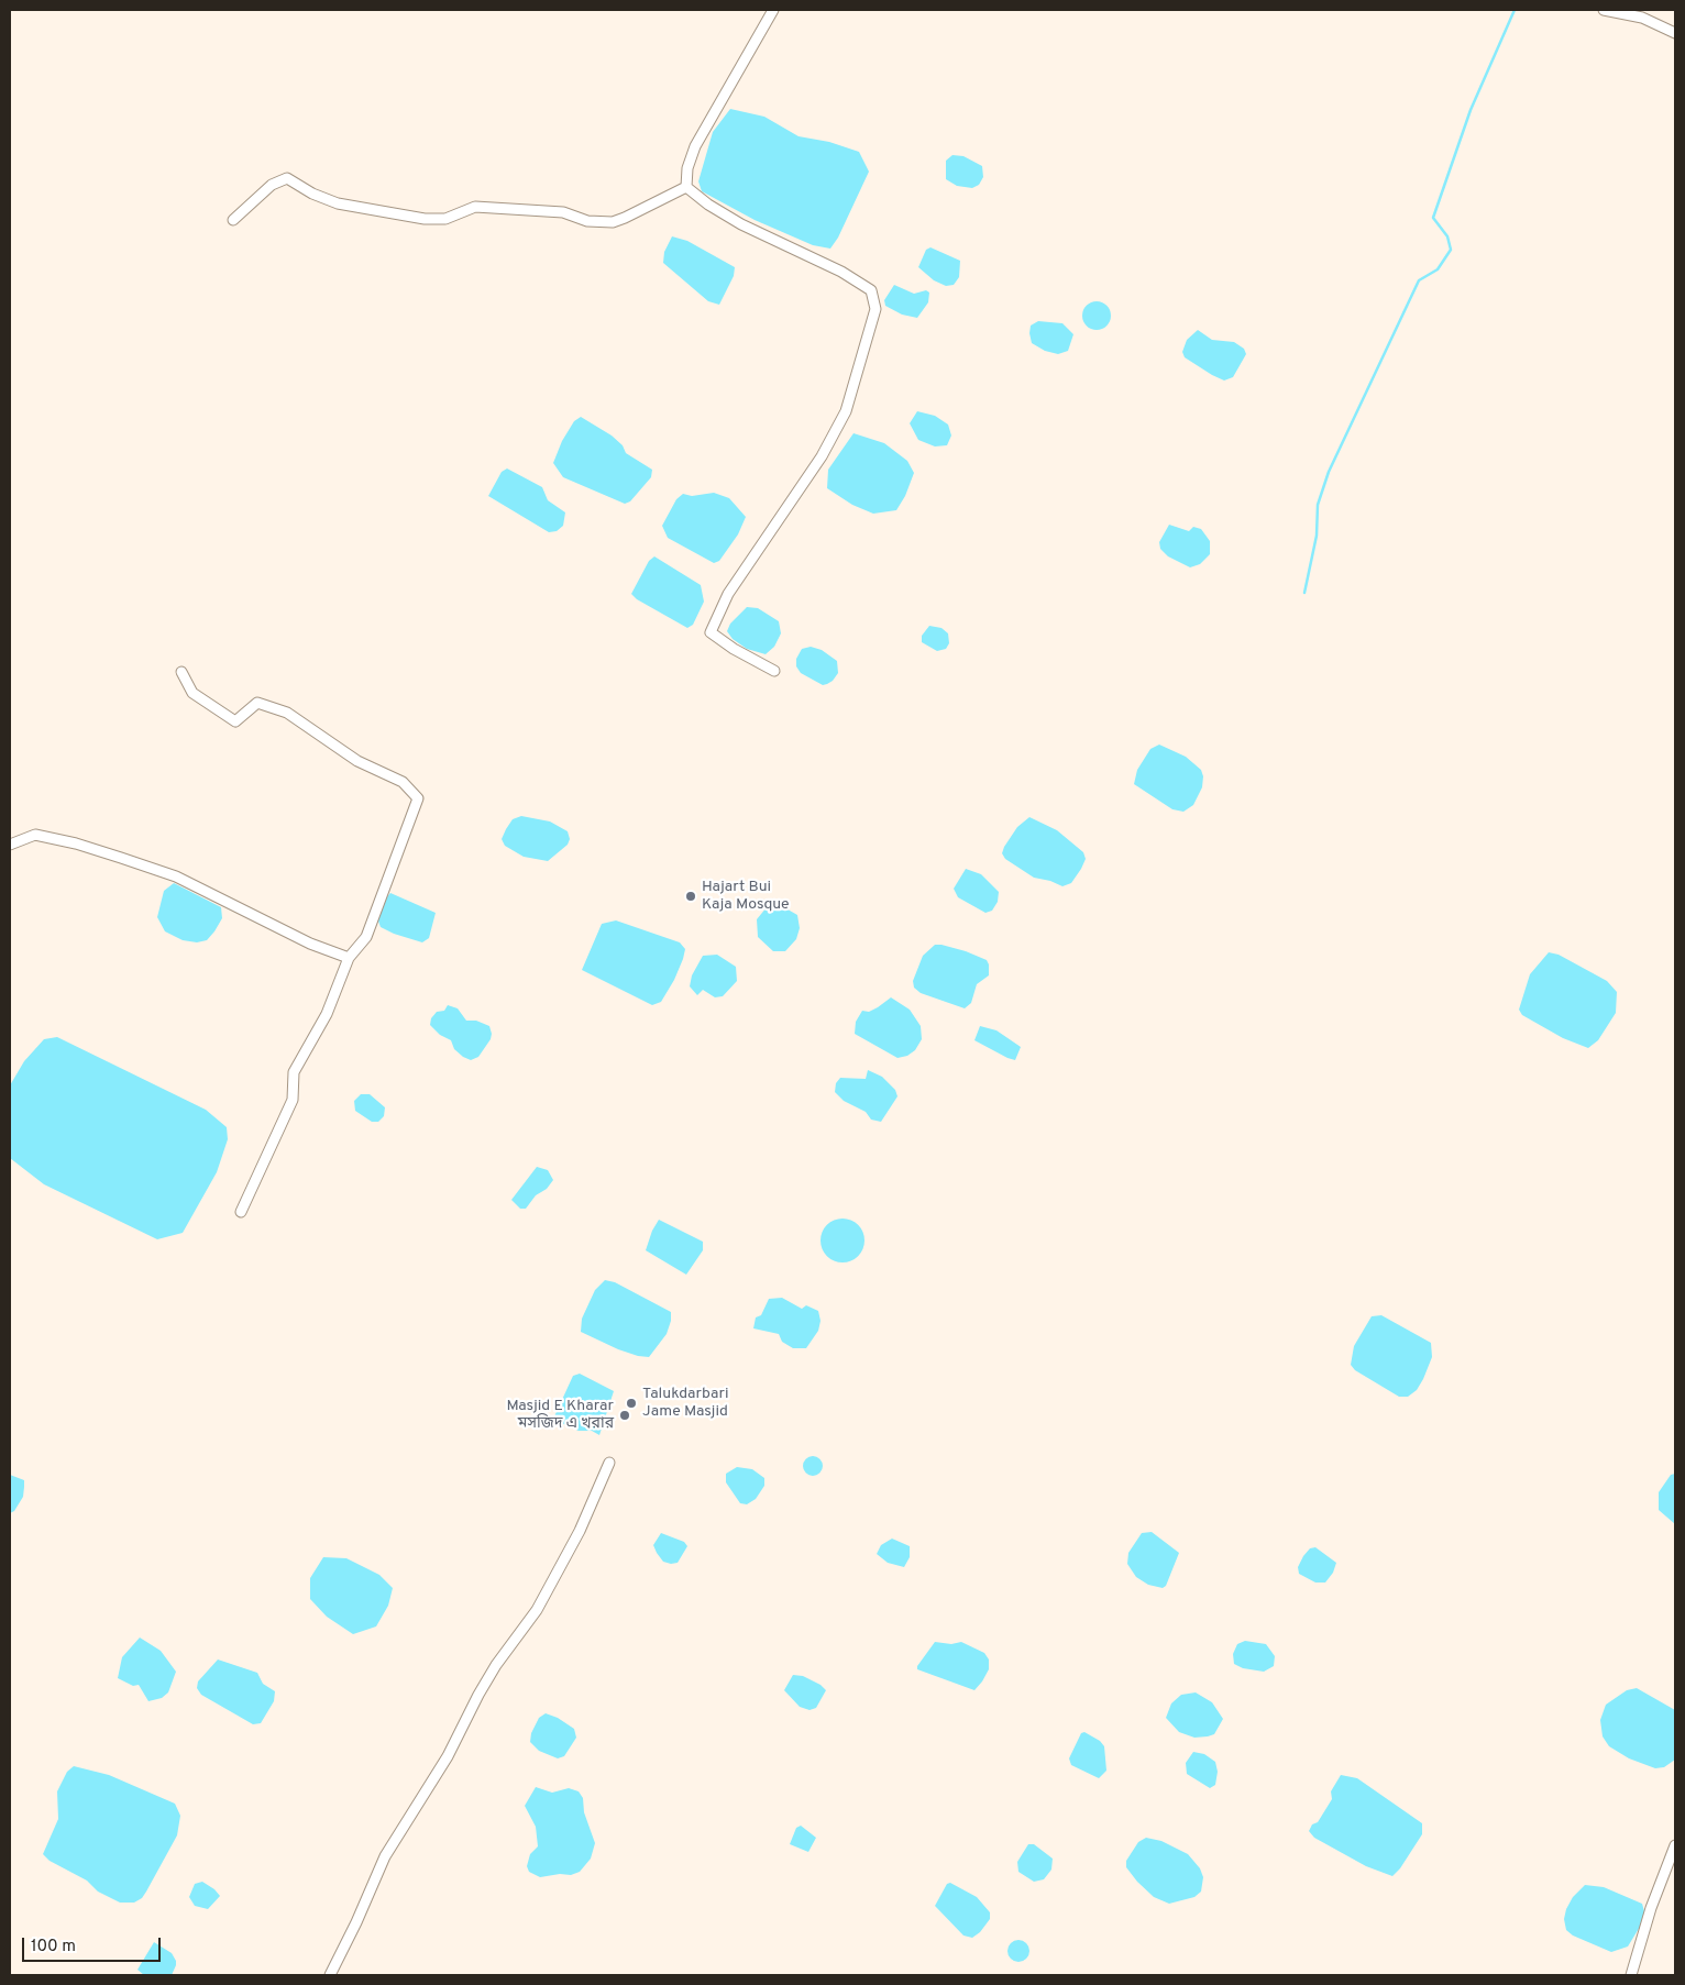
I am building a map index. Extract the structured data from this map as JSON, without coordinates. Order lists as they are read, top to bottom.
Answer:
{
  "places": ["Hajart Bui Kaja Mosque", "Talukdarbari Jame Masjid", "Masjid E Kharar মসজিদ এ খরার"],
  "scale_bar": "100 m"
}
